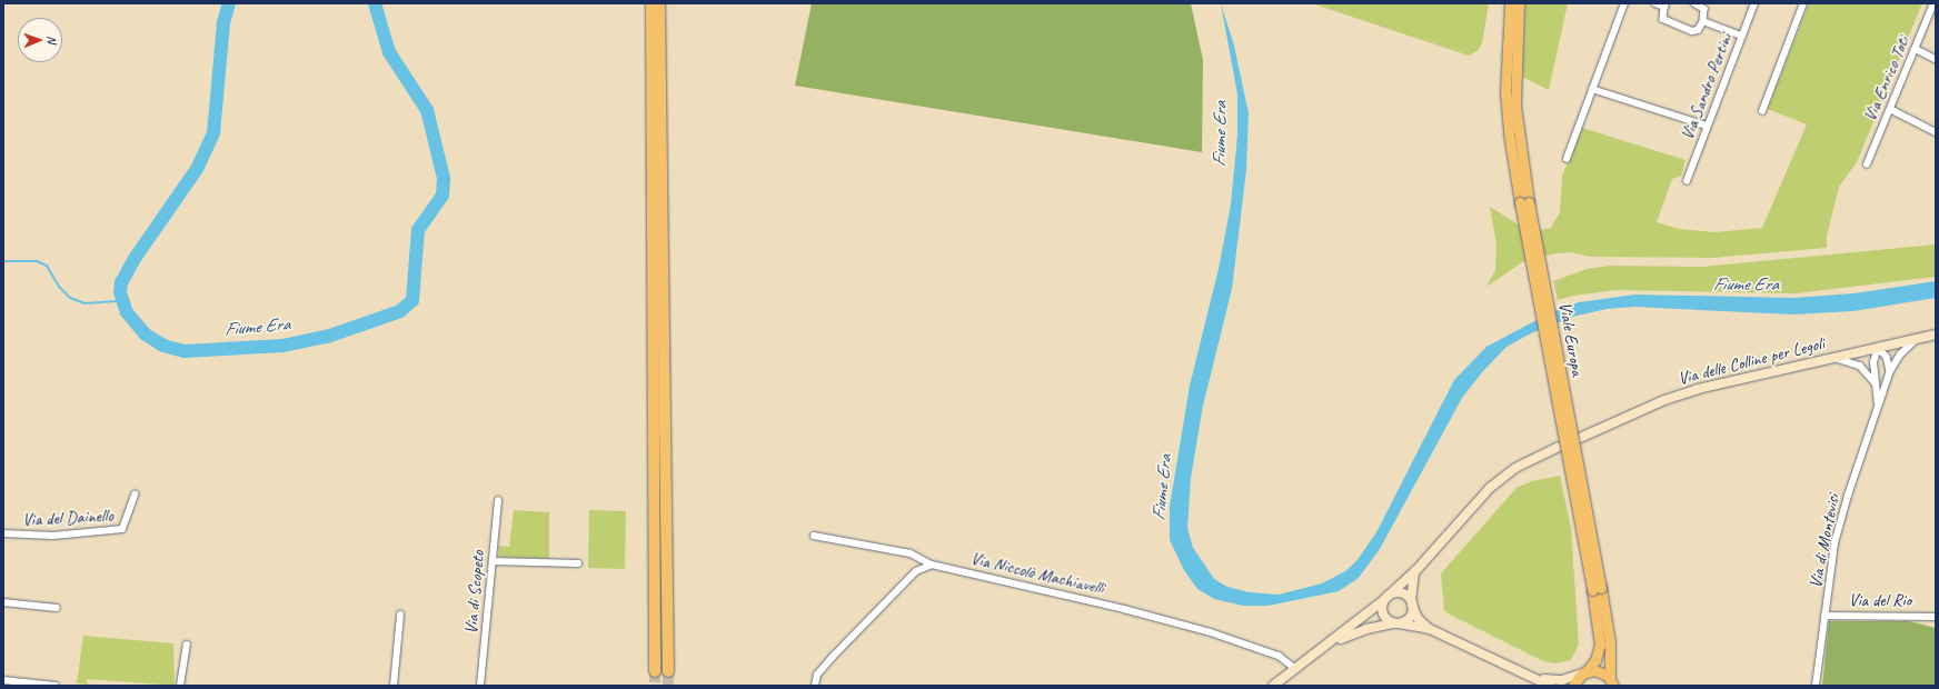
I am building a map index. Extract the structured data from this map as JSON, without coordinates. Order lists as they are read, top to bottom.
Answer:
{
  "streets": {
    "main road": ["Viale Europa"],
    "street": [
      "Via Enrico Toti",
      "Via Sandro Pertini",
      "Via delle Colline per Legoli",
      "Via del Dainello",
      "Via di Montevisi",
      "Via Niccolò Machiavelli",
      "Via di Scopeto",
      "Via del Rio"
    ]
  },
  "crossings": [
    ["Via delle Colline per Legoli", "Via di Montevisi"],
    ["Via di Montevisi", "Via del Rio"]
  ],
  "water": ["Fiume Era"],
  "north": "right"
}
